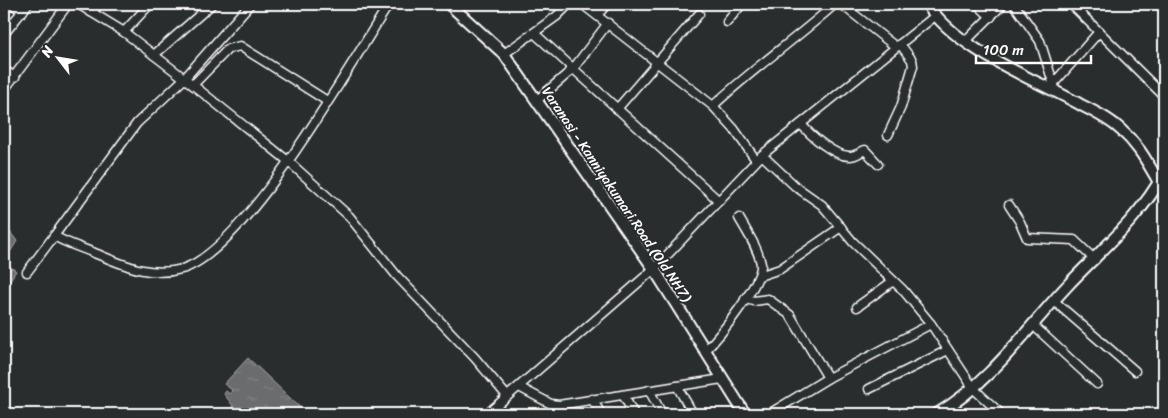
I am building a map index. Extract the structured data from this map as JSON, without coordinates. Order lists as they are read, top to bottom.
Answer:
{
  "streets": {
    "main road": ["Varanasi - Kanniyakumari Road (Old NH7)"]
  },
  "scale_bar": "100 m",
  "north": "top left"
}
